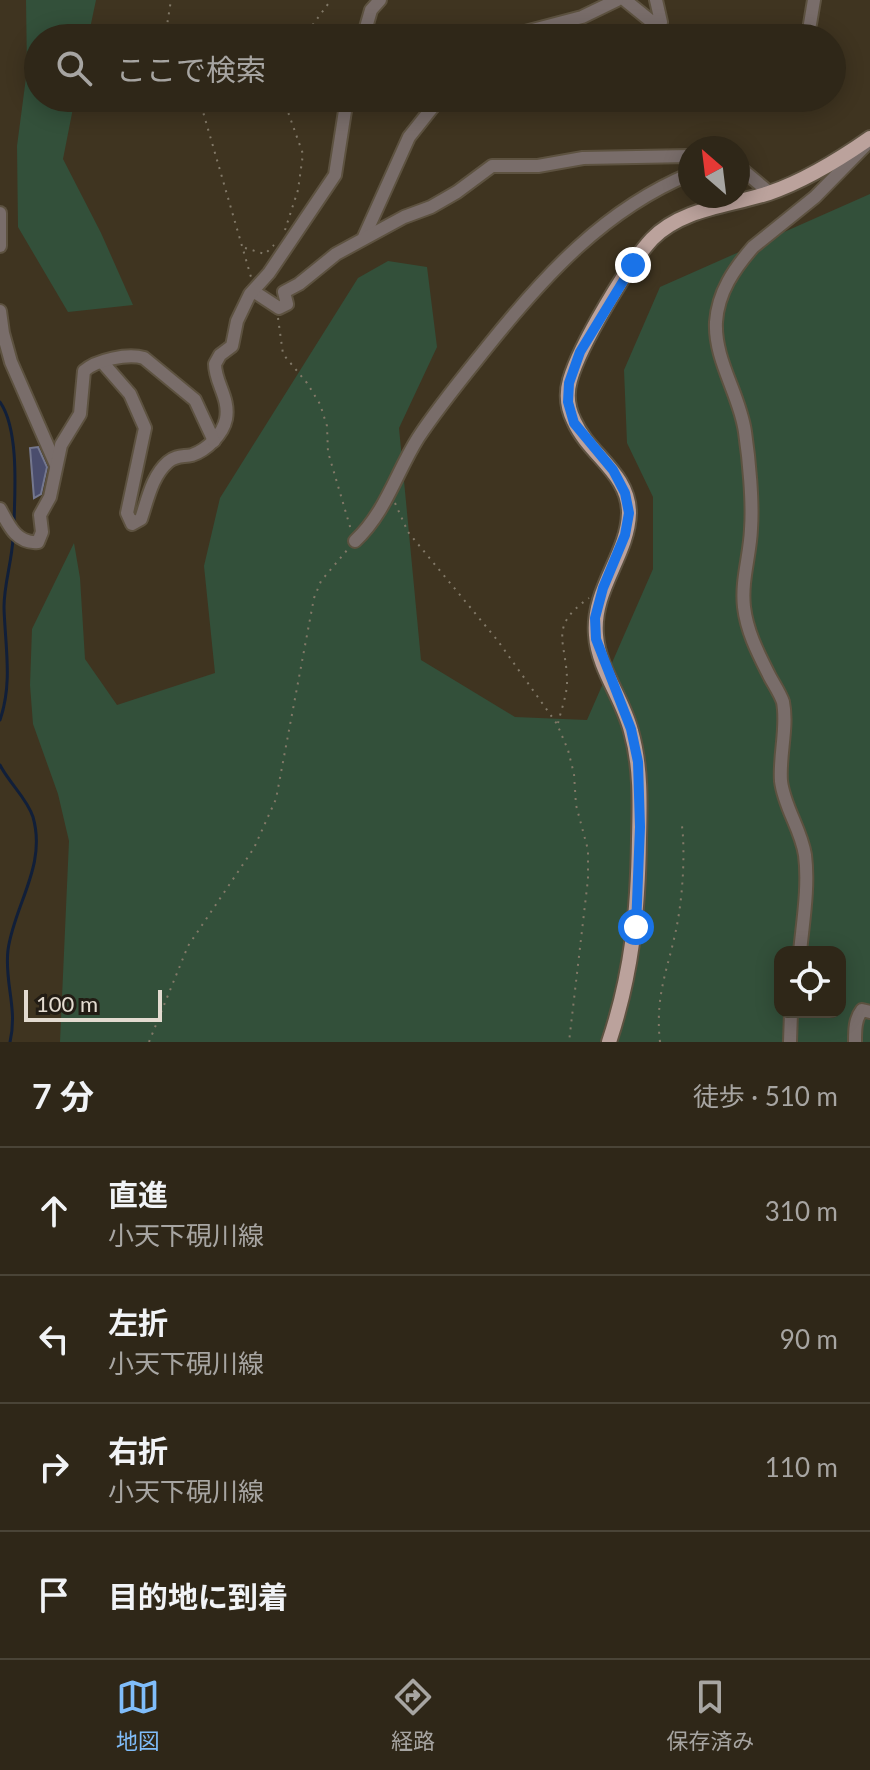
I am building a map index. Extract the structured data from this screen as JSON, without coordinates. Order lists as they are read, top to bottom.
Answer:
{
  "scale_bar": "100 m",
  "north": "top left",
  "page": {
    "search": "ここで検索",
    "scale": "100 m",
    "heading": ["7 分", "徒歩 · 510 m"],
    "list": [
      ["直進", "小天下硯川線", "310 m"],
      ["左折", "小天下硯川線", "90 m"],
      ["右折", "小天下硯川線", "110 m"],
      "目的地に到着"
    ],
    "nav": ["地図", "経路", "保存済み"]
  }
}
